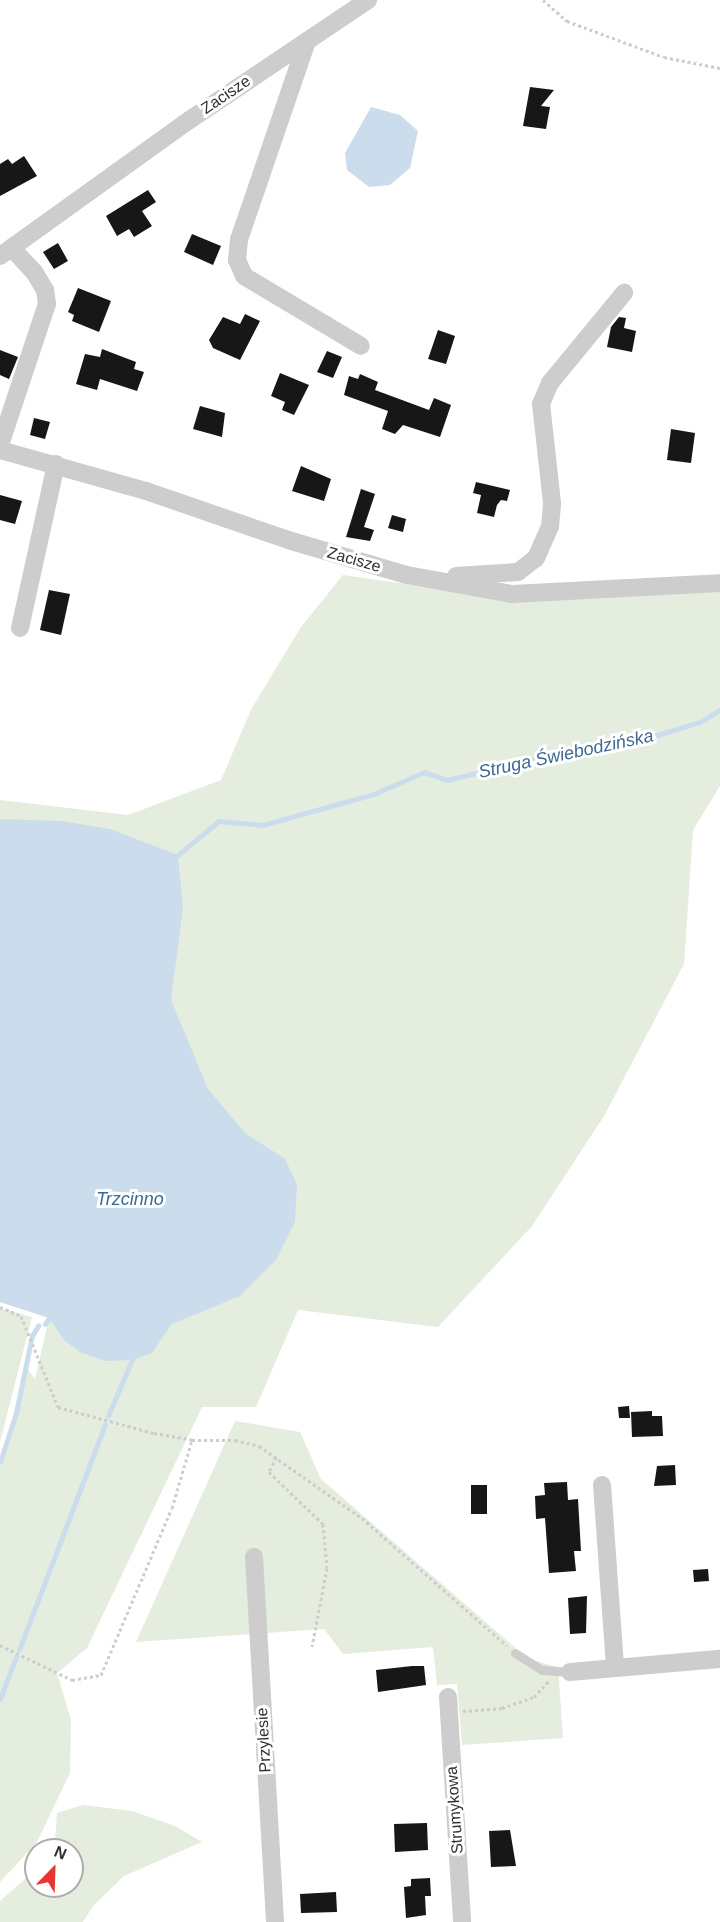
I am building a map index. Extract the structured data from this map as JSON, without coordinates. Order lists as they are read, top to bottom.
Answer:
{
  "streets": {
    "street": ["Zacisze", "Przylesie", "Strumykowa"]
  },
  "water": ["Struga Świebodzińska", "Trzcinno"],
  "north": "top right"
}
